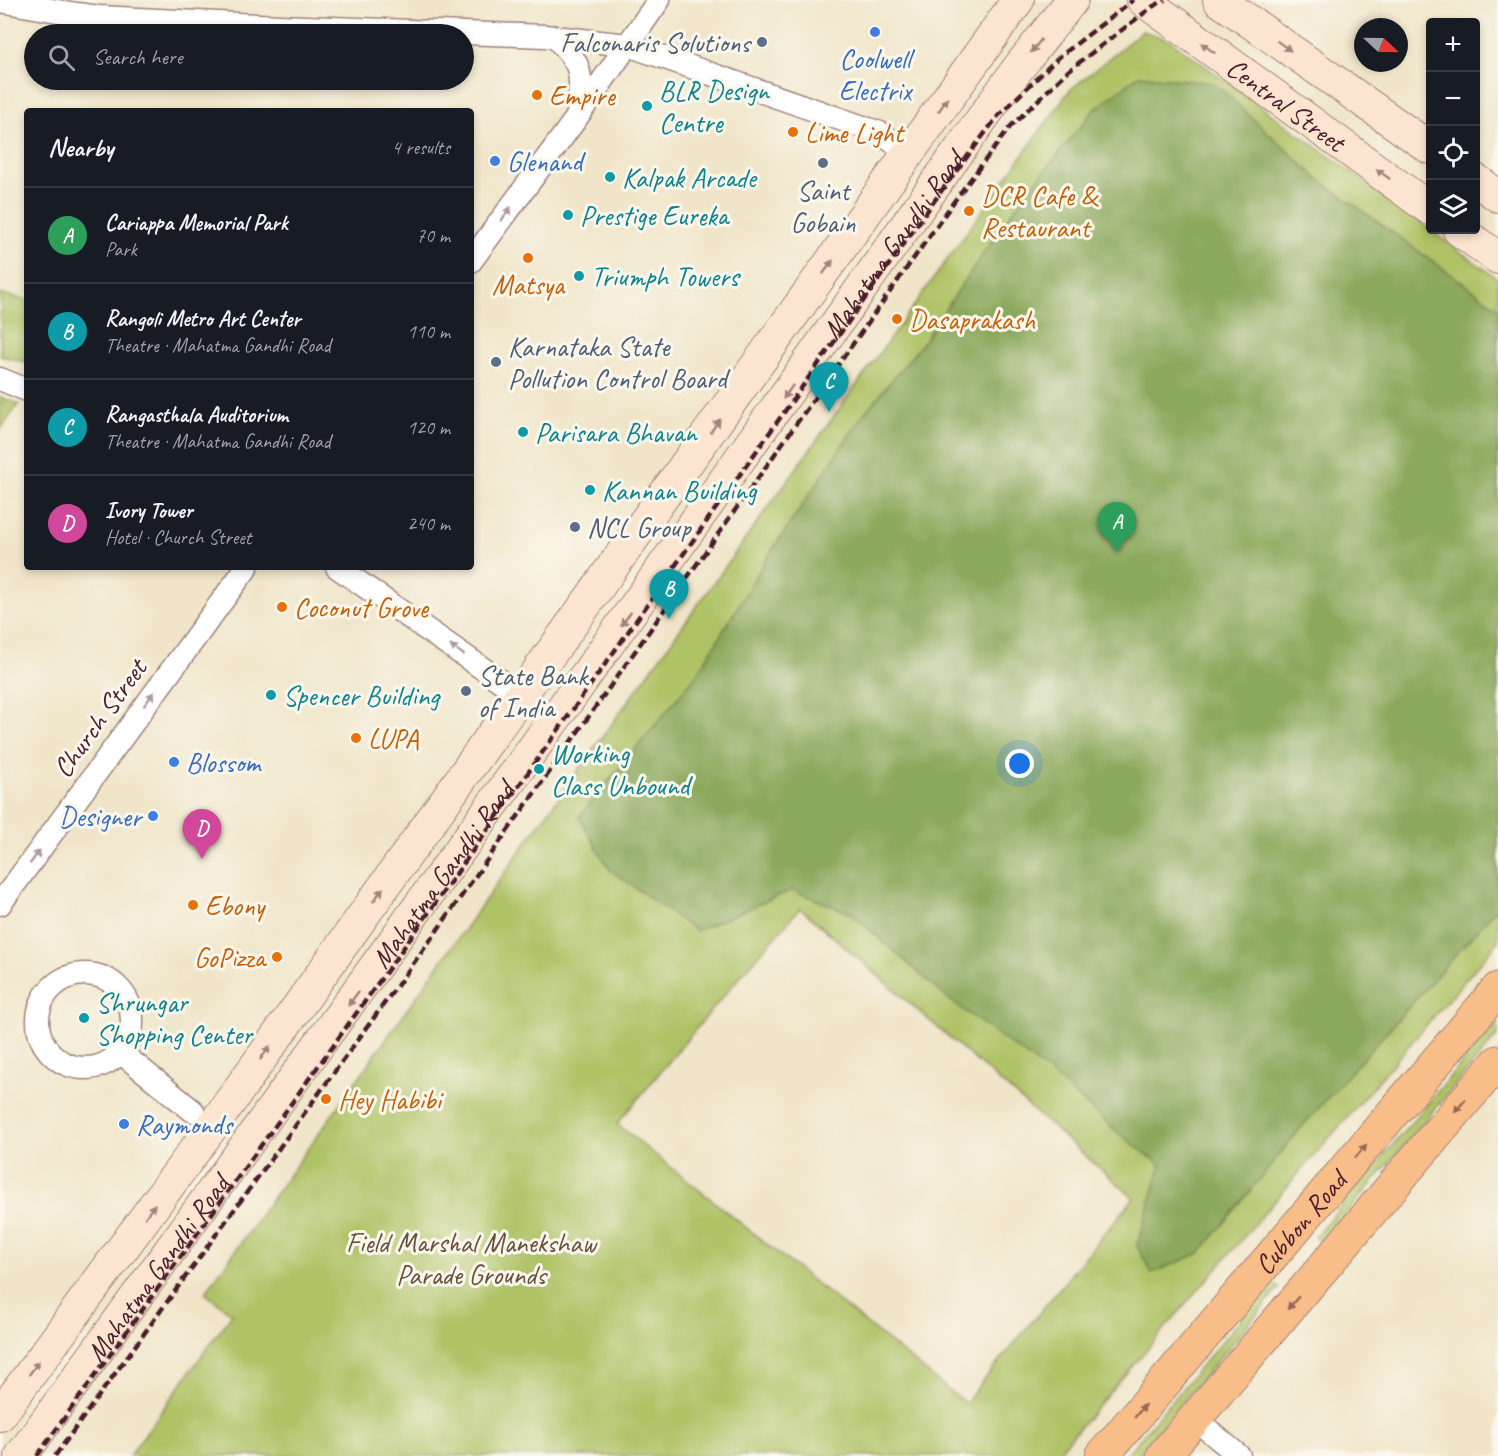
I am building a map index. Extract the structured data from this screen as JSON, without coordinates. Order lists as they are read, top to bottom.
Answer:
{
  "streets": {
    "main road": ["Central Street", "Mahatma Gandhi Road", "Cubbon Road"],
    "street": ["Church Street"]
  },
  "one_way": ["Church Street"],
  "parks": ["Field Marshal Manekshaw Parade Grounds"],
  "places": [
    "Coolwell Electrix",
    "Falconaris Solutions",
    "Empire",
    "BLR Design Centre",
    "Lime Light",
    "Glenand",
    "Saint Gobain",
    "Kalpak Arcade",
    "DCR Cafe & Restaurant",
    "Prestige Eureka",
    "Matsya",
    "Triumph Towers",
    "Dasaprakash",
    "Karnataka State Pollution Control Board",
    "Parisara Bhavan",
    "Kannan Building",
    "NCL Group",
    "Coconut Grove",
    "State Bank of India",
    "Spencer Building",
    "LUPA",
    "Blossom",
    "Working Class Unbound",
    "Designer",
    "Ebony",
    "GoPizza",
    "Shrungar Shopping Center",
    "Hey Habibi",
    "Raymonds"
  ],
  "north": "right",
  "page": {
    "map_buttons": ["+", "−"],
    "search": "Search here",
    "heading": ["Nearby", "4 results"],
    "list": [
      {
        "mark": "A",
        "name": "Cariappa Memorial Park",
        "note": "Park",
        "value": "70 m"
      },
      {
        "mark": "B",
        "name": "Rangoli Metro Art Center",
        "note": "Theatre · Mahatma Gandhi Road",
        "value": "110 m"
      },
      {
        "mark": "C",
        "name": "Rangasthala Auditorium",
        "note": "Theatre · Mahatma Gandhi Road",
        "value": "120 m"
      },
      {
        "mark": "D",
        "name": "Ivory Tower",
        "note": "Hotel · Church Street",
        "value": "240 m"
      }
    ],
    "pins": [
      "C",
      "A",
      "B",
      "D"
    ]
  }
}
